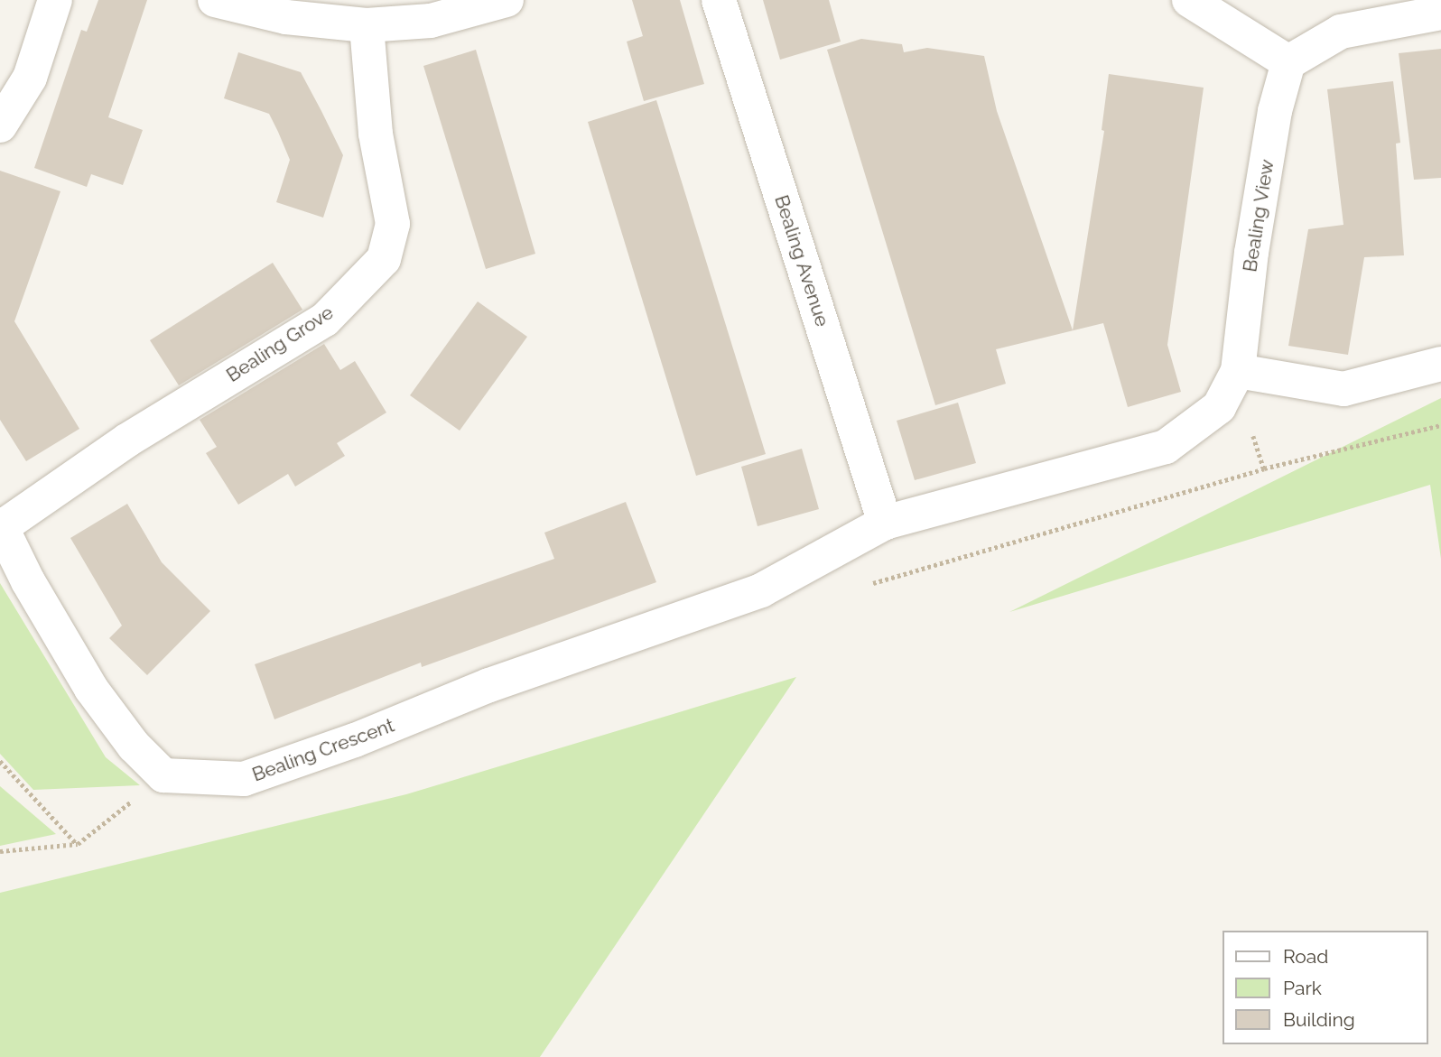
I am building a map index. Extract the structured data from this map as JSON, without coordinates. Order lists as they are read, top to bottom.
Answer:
{
  "streets": {
    "street": [
      "Bealing View",
      "Bealing Avenue",
      "Bealing Grove",
      "Bealing Crescent"
    ]
  },
  "crossings": [
    ["Bealing View", "Bealing Avenue"],
    ["Bealing View", "Bealing Crescent"],
    ["Bealing Avenue", "Bealing Crescent"]
  ],
  "legend": ["Road", "Park", "Building"]
}
